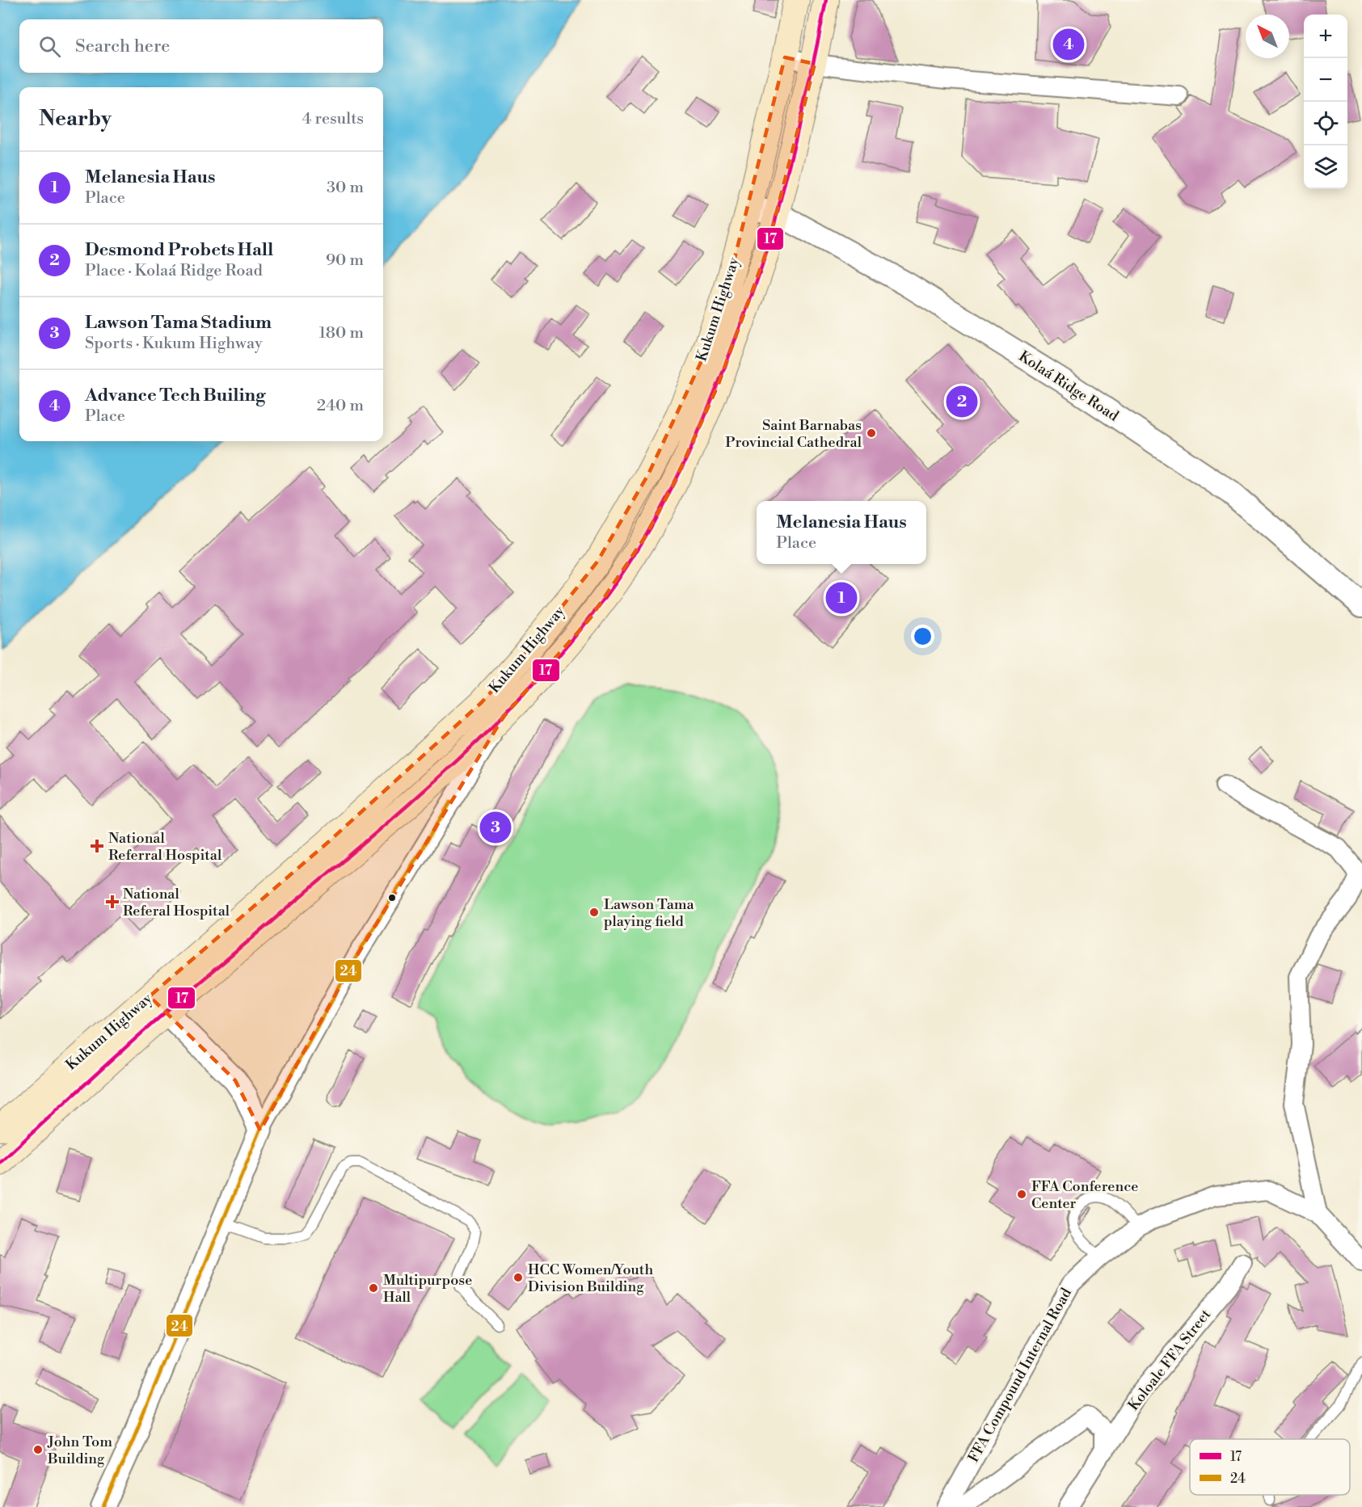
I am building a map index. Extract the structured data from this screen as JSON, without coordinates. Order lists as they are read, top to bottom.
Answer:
{
  "streets": {
    "main road": ["Kukum Highway"],
    "street": ["Kolaá Ridge Road", "Koloale FFA Street", "FFA Compound Internal Road"]
  },
  "crossings": [
    ["Kukum Highway", "Kolaá Ridge Road"]
  ],
  "places": {
    "other": [
      "Saint Barnabas Provincial Cathedral",
      "Lawson Tama playing field",
      "FFA Conference Center",
      "HCC Women/Youth Division Building",
      "Multipurpose Hall",
      "John Tom Building"
    ],
    "health": ["National Referral Hospital", "National Referal Hospital"]
  },
  "lines": ["transit line 17", "transit line 24"],
  "legend": ["17", "24"],
  "north": "top left",
  "page": {
    "map_buttons": ["+", "−"],
    "search": "Search here",
    "pins": [
      "4",
      "2",
      "1",
      "3"
    ],
    "heading": ["Nearby", "4 results"],
    "list": [
      {
        "mark": "1",
        "name": "Melanesia Haus",
        "note": "Place",
        "value": "30 m"
      },
      {
        "mark": "2",
        "name": "Desmond Probets Hall",
        "note": "Place · Kolaá Ridge Road",
        "value": "90 m"
      },
      {
        "mark": "3",
        "name": "Lawson Tama Stadium",
        "note": "Sports · Kukum Highway",
        "value": "180 m"
      },
      {
        "mark": "4",
        "name": "Advance Tech Builing",
        "note": "Place",
        "value": "240 m"
      }
    ],
    "popup": ["Melanesia Haus", "Place"]
  }
}
